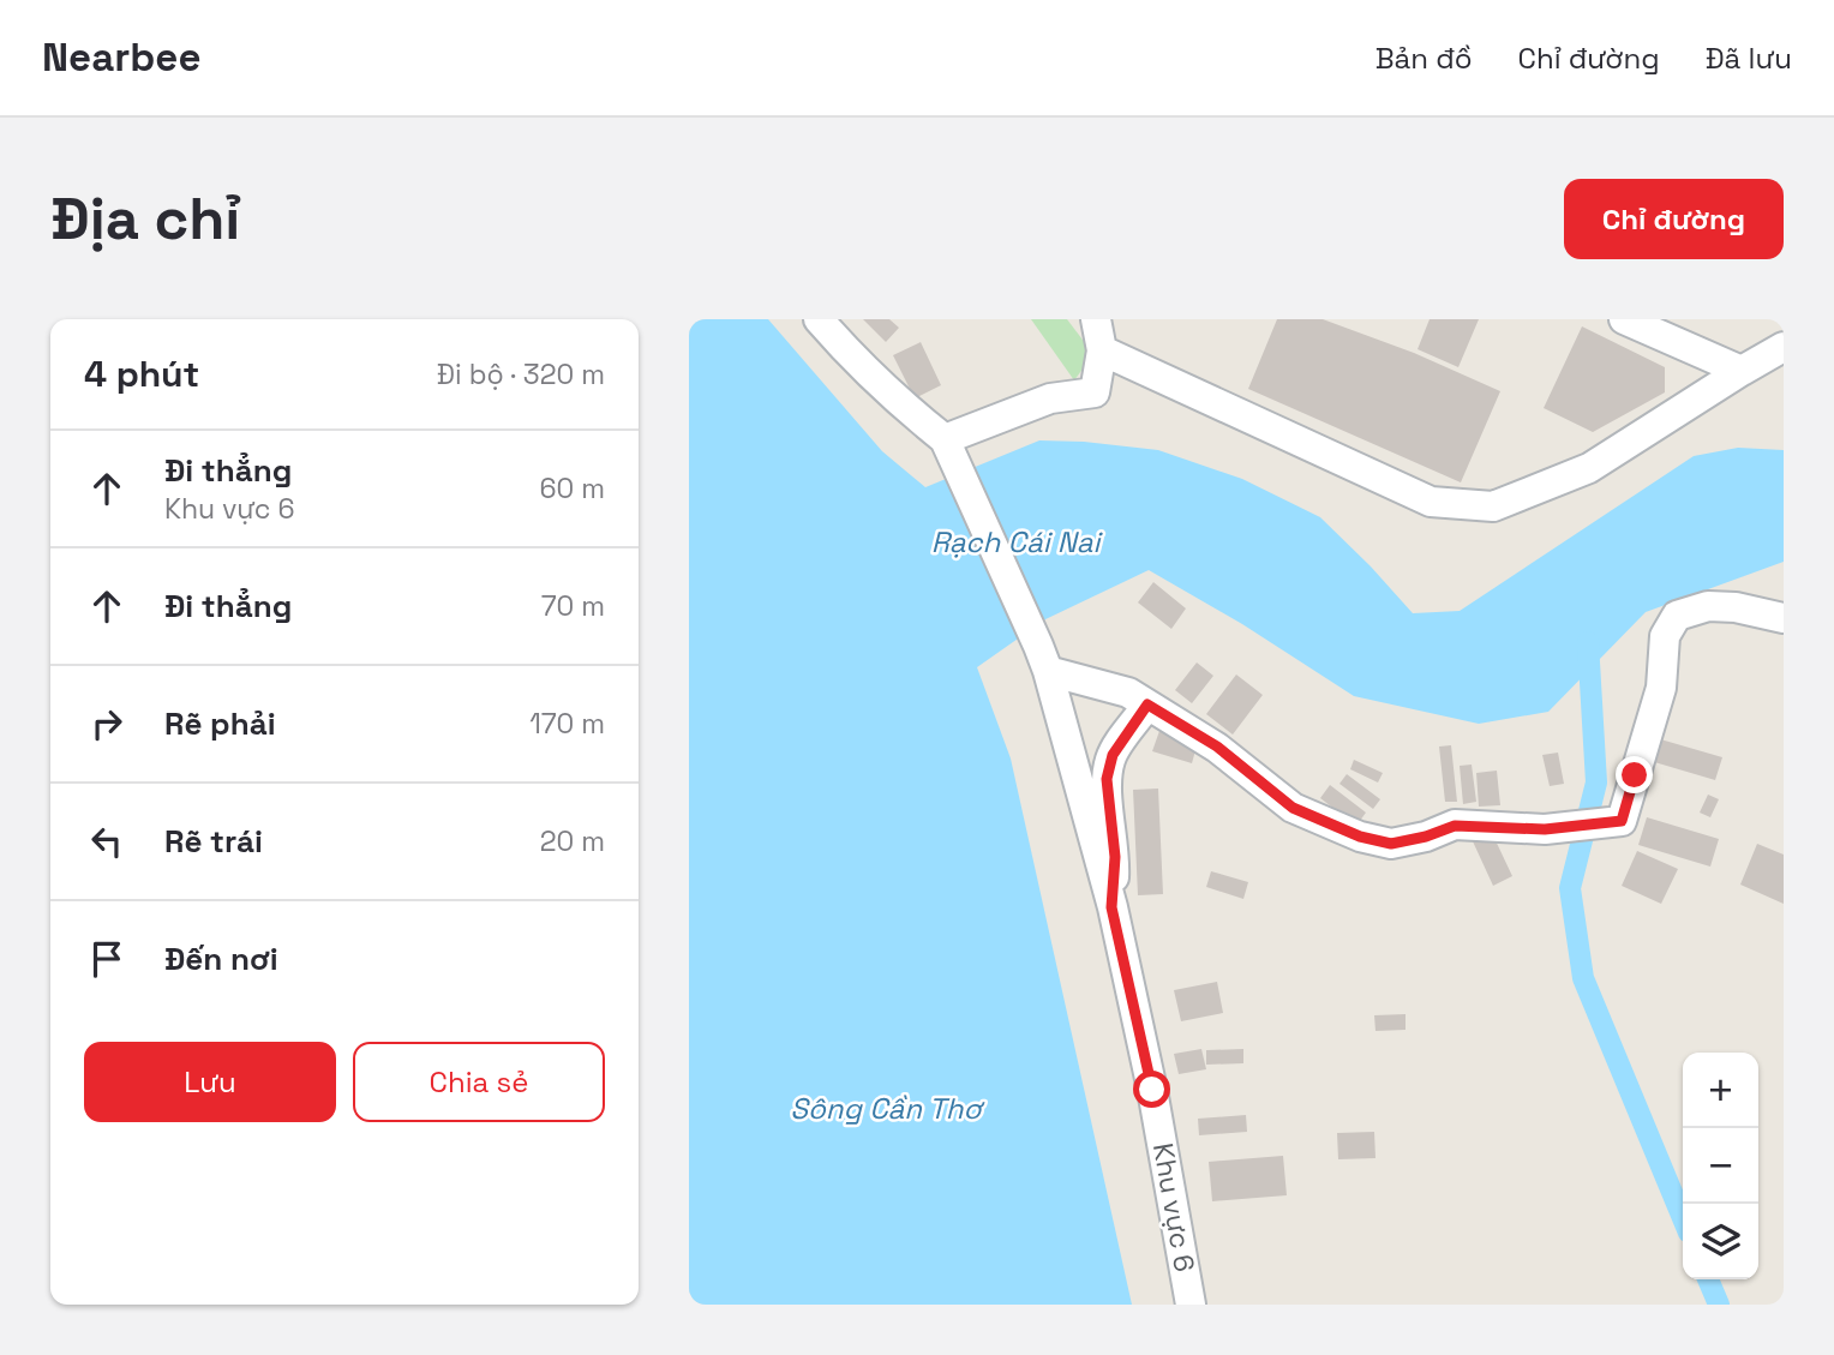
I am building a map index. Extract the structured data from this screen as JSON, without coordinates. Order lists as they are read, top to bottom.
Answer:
{
  "streets": {
    "street": ["Khu vực 6"]
  },
  "water": ["Rạch Cái Nai", "Sông Cần Thơ"],
  "page": {
    "header": "Nearbee",
    "nav": ["Bản đồ", "Chỉ đường", "Đã lưu"],
    "buttons": [
      "Chỉ đường",
      ["Lưu", "Chia sẻ"]
    ],
    "title": "Địa chỉ",
    "heading": ["4 phút", "Đi bộ · 320 m"],
    "list": [
      ["Đi thẳng", "Khu vực 6", "60 m"],
      ["Đi thẳng", "70 m"],
      ["Rẽ phải", "170 m"],
      ["Rẽ trái", "20 m"],
      "Đến nơi"
    ],
    "map_buttons": ["+", "−"]
  }
}
